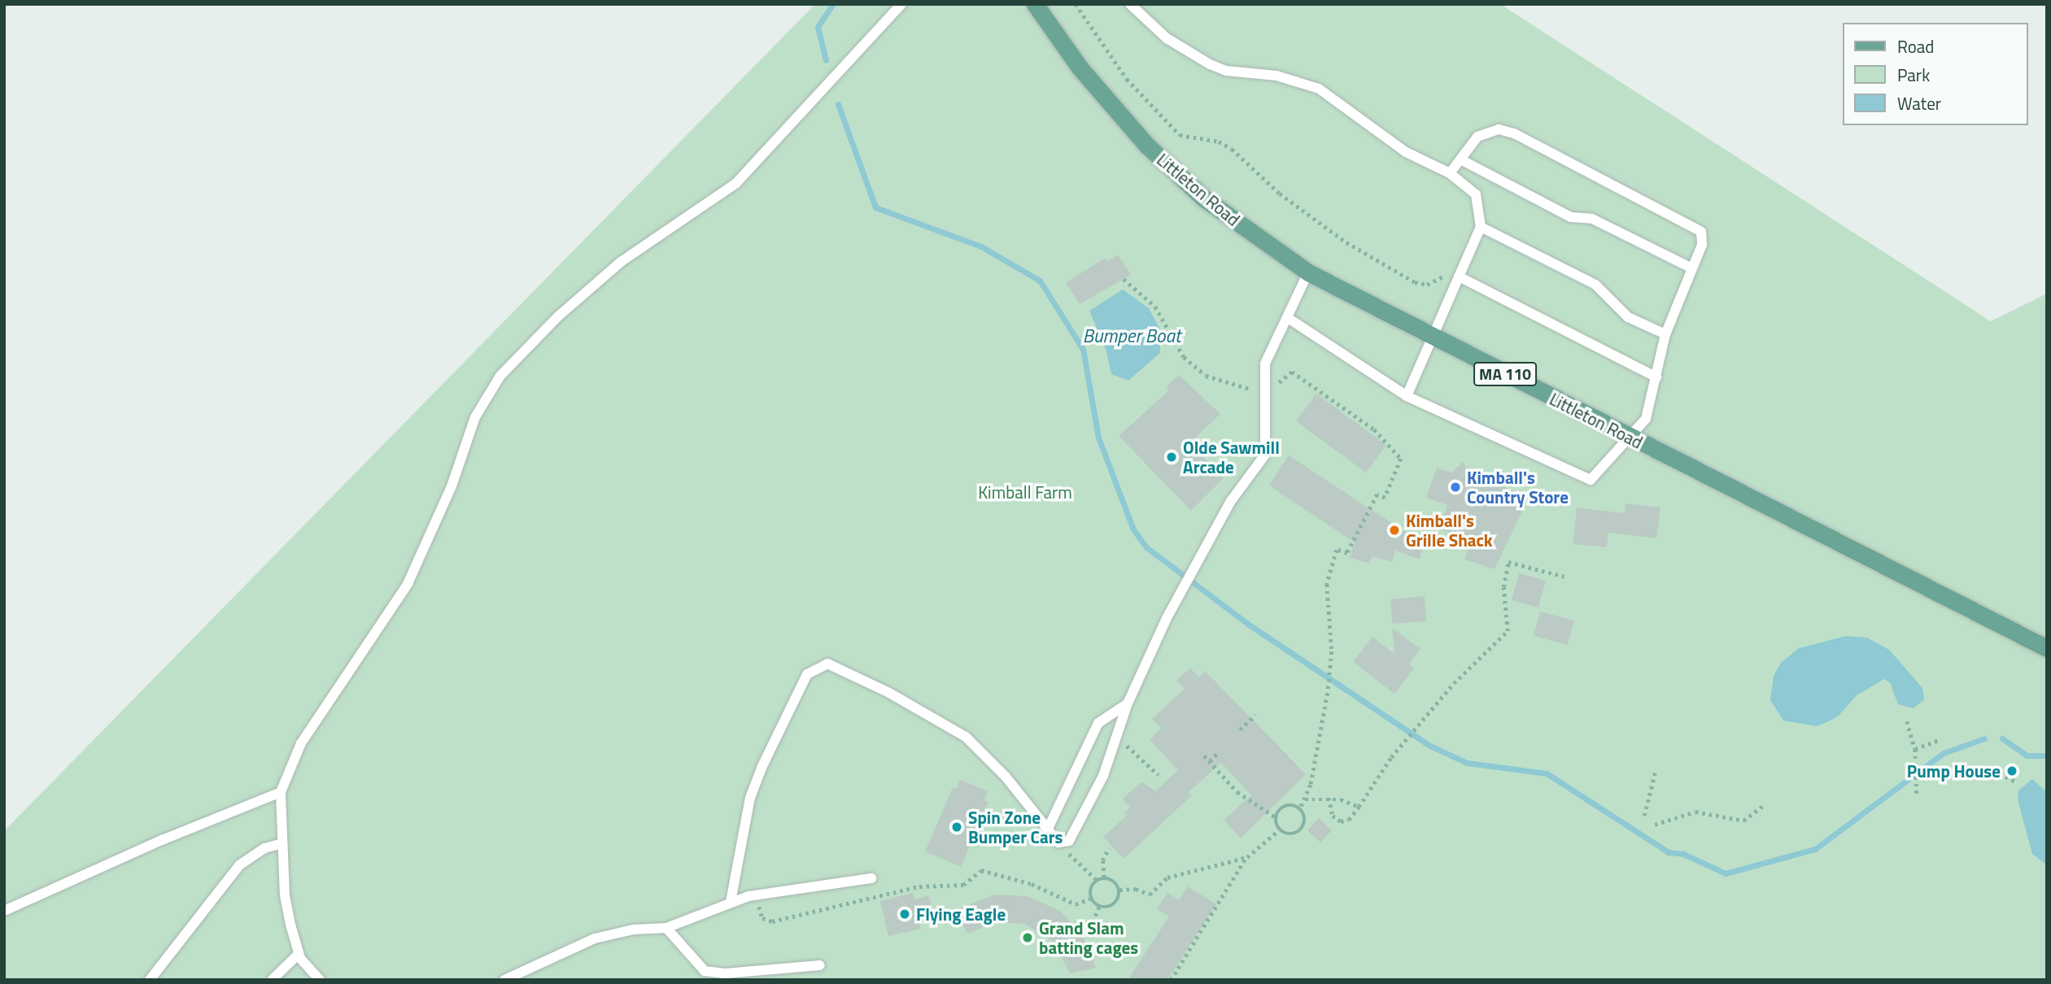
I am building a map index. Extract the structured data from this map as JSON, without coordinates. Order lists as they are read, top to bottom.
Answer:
{
  "streets": {
    "main road": ["Littleton Road", "MA 110"]
  },
  "water": ["Bumper Boat"],
  "parks": ["Kimball Farm"],
  "places": [
    "Olde Sawmill Arcade",
    "Kimball's Country Store",
    "Kimball's Grille Shack",
    "Pump House",
    "Spin Zone Bumper Cars",
    "Flying Eagle",
    "Grand Slam batting cages"
  ],
  "legend": ["Road", "Park", "Water"]
}
